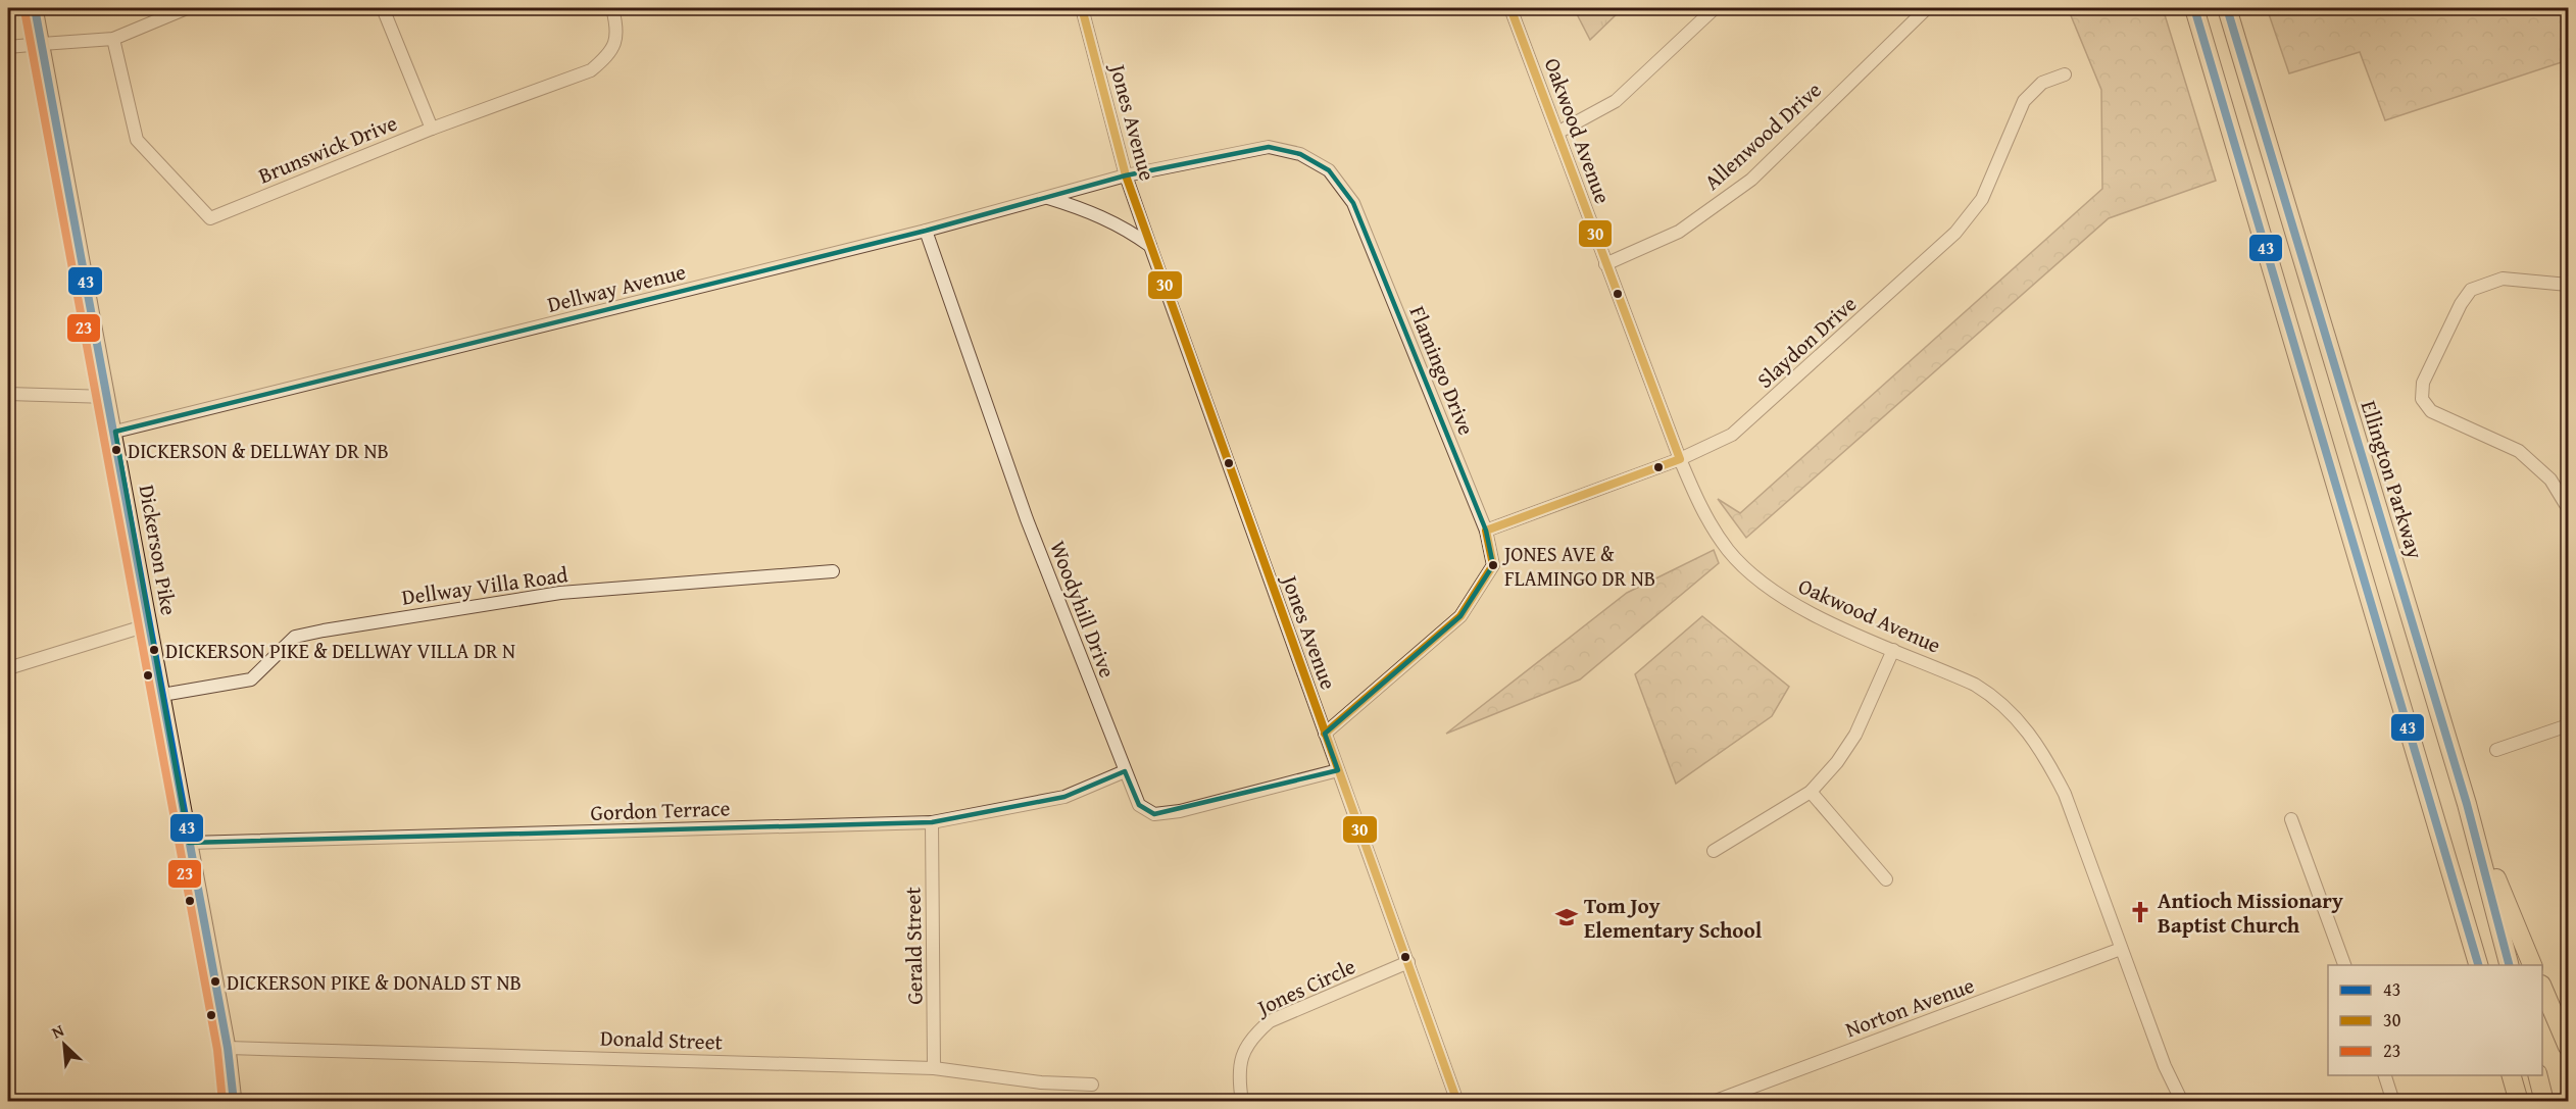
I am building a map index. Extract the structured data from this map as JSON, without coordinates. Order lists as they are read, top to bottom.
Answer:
{
  "streets": {
    "highway": ["Ellington Parkway"],
    "main road": ["Dickerson Pike"],
    "street": [
      "Jones Avenue",
      "Oakwood Avenue",
      "Allenwood Drive",
      "Brunswick Drive",
      "Dellway Avenue",
      "Slaydon Drive",
      "Flamingo Drive",
      "Dellway Villa Road",
      "Woodyhill Drive",
      "Gordon Terrace",
      "Gerald Street",
      "Jones Circle",
      "Norton Avenue",
      "Donald Street"
    ]
  },
  "crossings": [
    ["Jones Avenue", "Dellway Avenue"],
    ["Jones Avenue", "Flamingo Drive"],
    ["Jones Avenue", "Woodyhill Drive"],
    ["Jones Avenue", "Jones Circle"],
    ["Oakwood Avenue", "Allenwood Drive"],
    ["Oakwood Avenue", "Slaydon Drive"],
    ["Oakwood Avenue", "Norton Avenue"],
    ["Dellway Avenue", "Flamingo Drive"],
    ["Dellway Avenue", "Dickerson Pike"],
    ["Dellway Avenue", "Woodyhill Drive"],
    ["Slaydon Drive", "Flamingo Drive"],
    ["Dickerson Pike", "Dellway Villa Road"],
    ["Dickerson Pike", "Gordon Terrace"],
    ["Dickerson Pike", "Donald Street"],
    ["Woodyhill Drive", "Gordon Terrace"],
    ["Gordon Terrace", "Gerald Street"],
    ["Gerald Street", "Donald Street"]
  ],
  "places": {
    "other": [
      "DICKERSON & DELLWAY DR NB",
      "JONES AVE & FLAMINGO DR NB",
      "DICKERSON PIKE & DELLWAY VILLA DR N",
      "DICKERSON PIKE & DONALD ST NB"
    ],
    "church": ["Antioch Missionary Baptist Church"],
    "school or university": ["Tom Joy Elementary School"]
  },
  "lines": ["transit line 43", "transit line 30", "transit line 23"],
  "legend": ["43", "30", "23"],
  "north": "top left"
}
